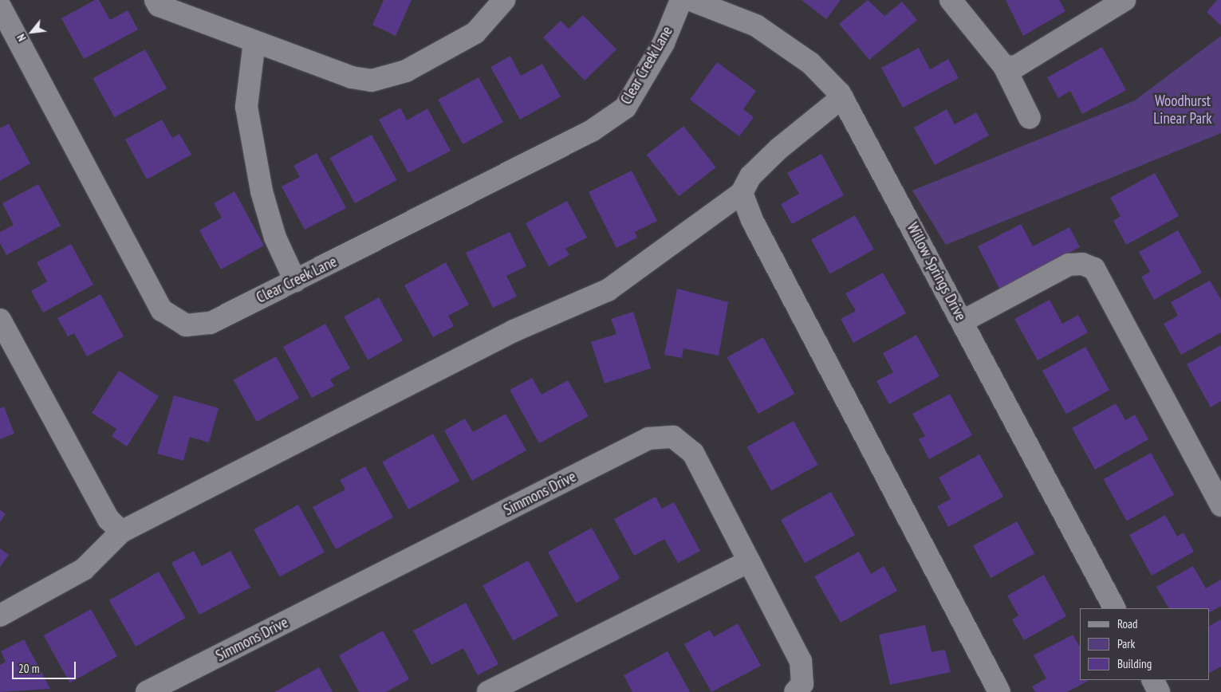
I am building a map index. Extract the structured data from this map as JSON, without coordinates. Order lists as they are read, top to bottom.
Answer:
{
  "streets": {
    "street": ["Clear Creek Lane", "Willow Springs Drive", "Simmons Drive"]
  },
  "parks": ["Woodhurst Linear Park"],
  "legend": ["Road", "Park", "Building"],
  "scale_bar": "20 m",
  "north": "bottom left"
}
